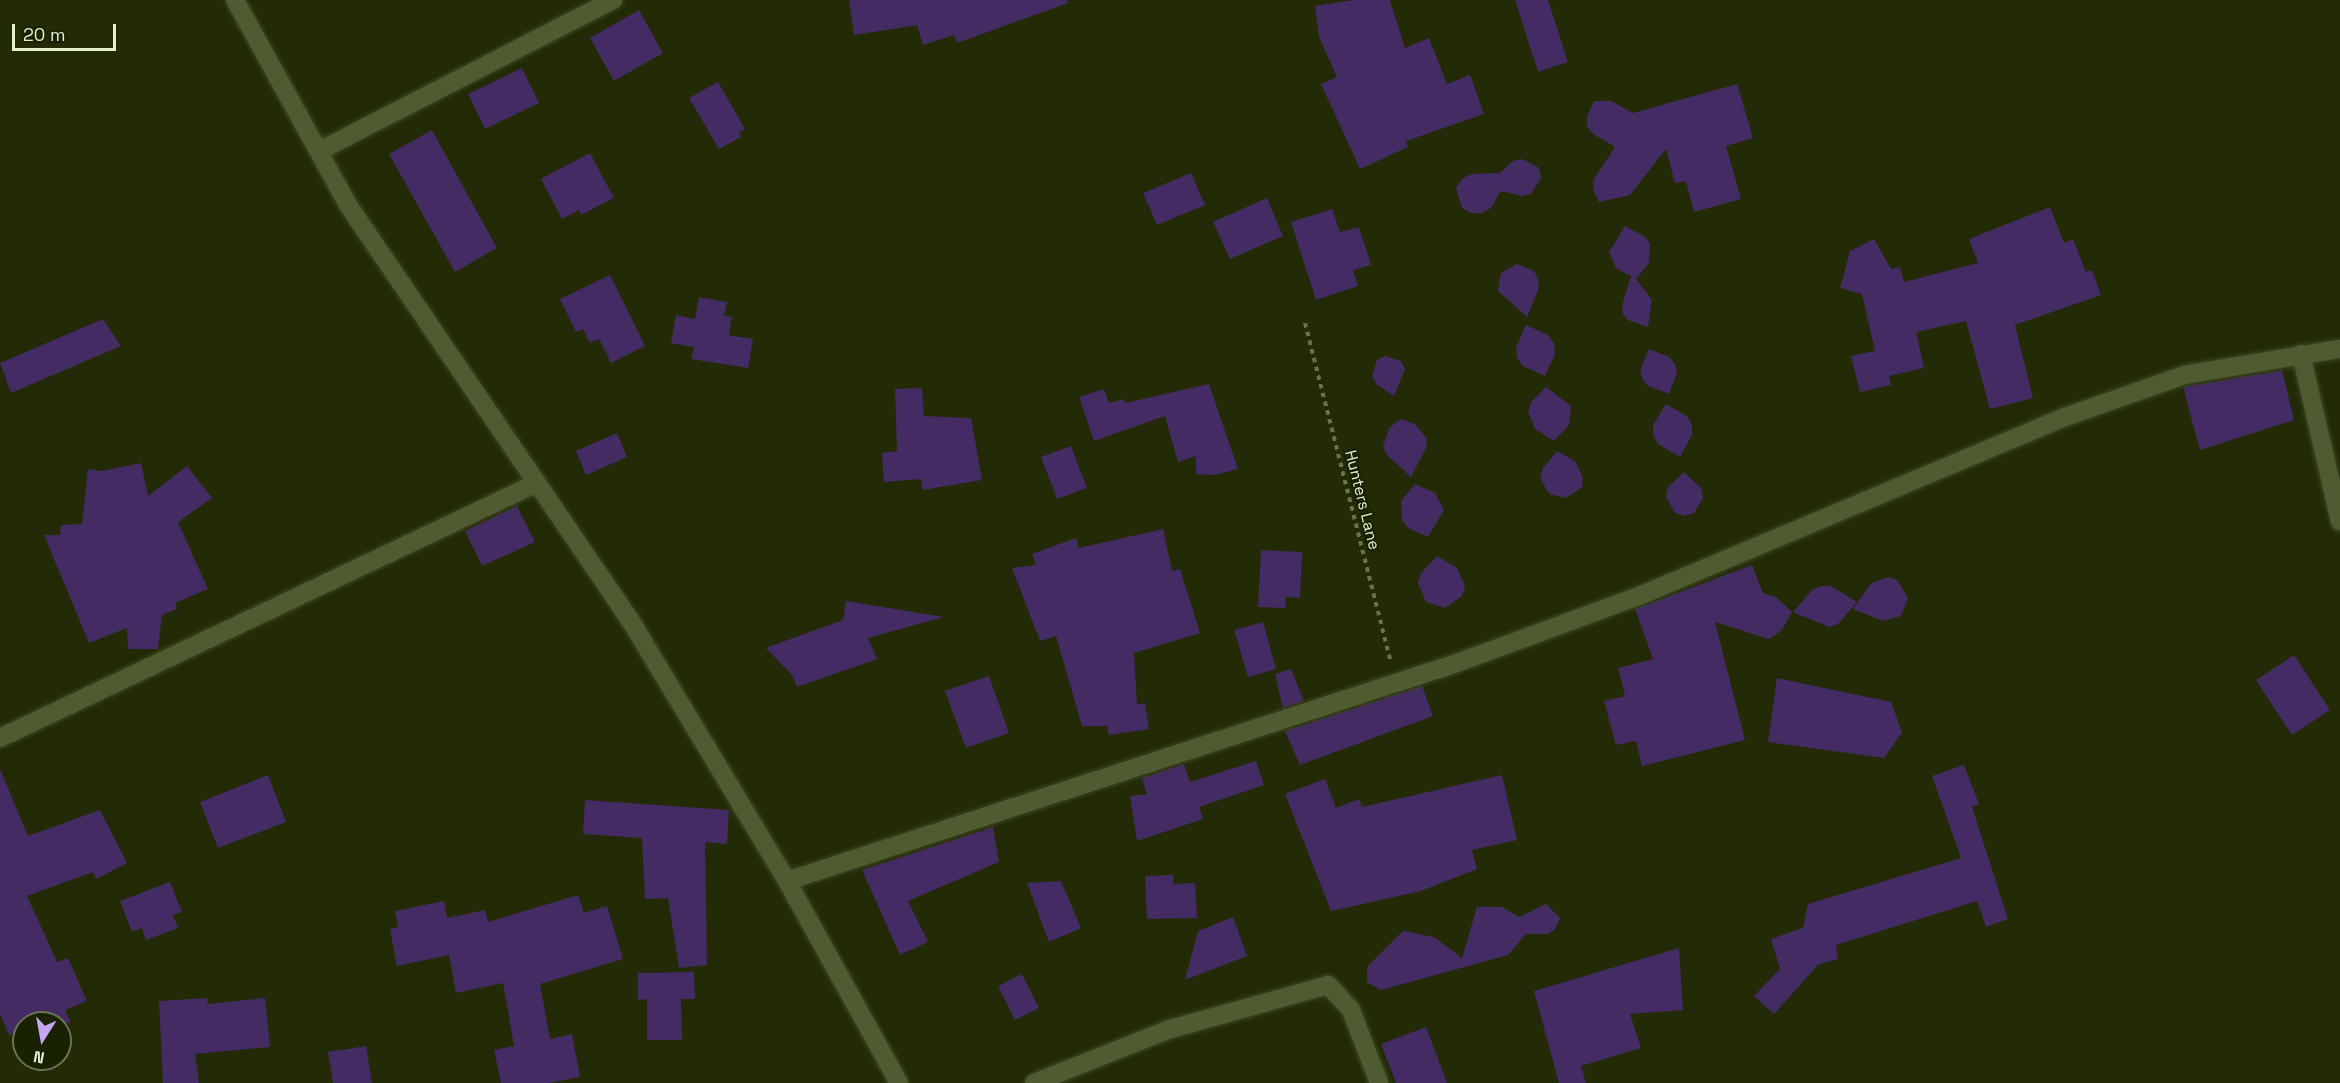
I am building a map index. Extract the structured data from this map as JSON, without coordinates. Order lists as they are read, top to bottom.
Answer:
{
  "streets": {
    "path": ["Hunters Lane"]
  },
  "scale_bar": "20 m",
  "north": "bottom"
}
